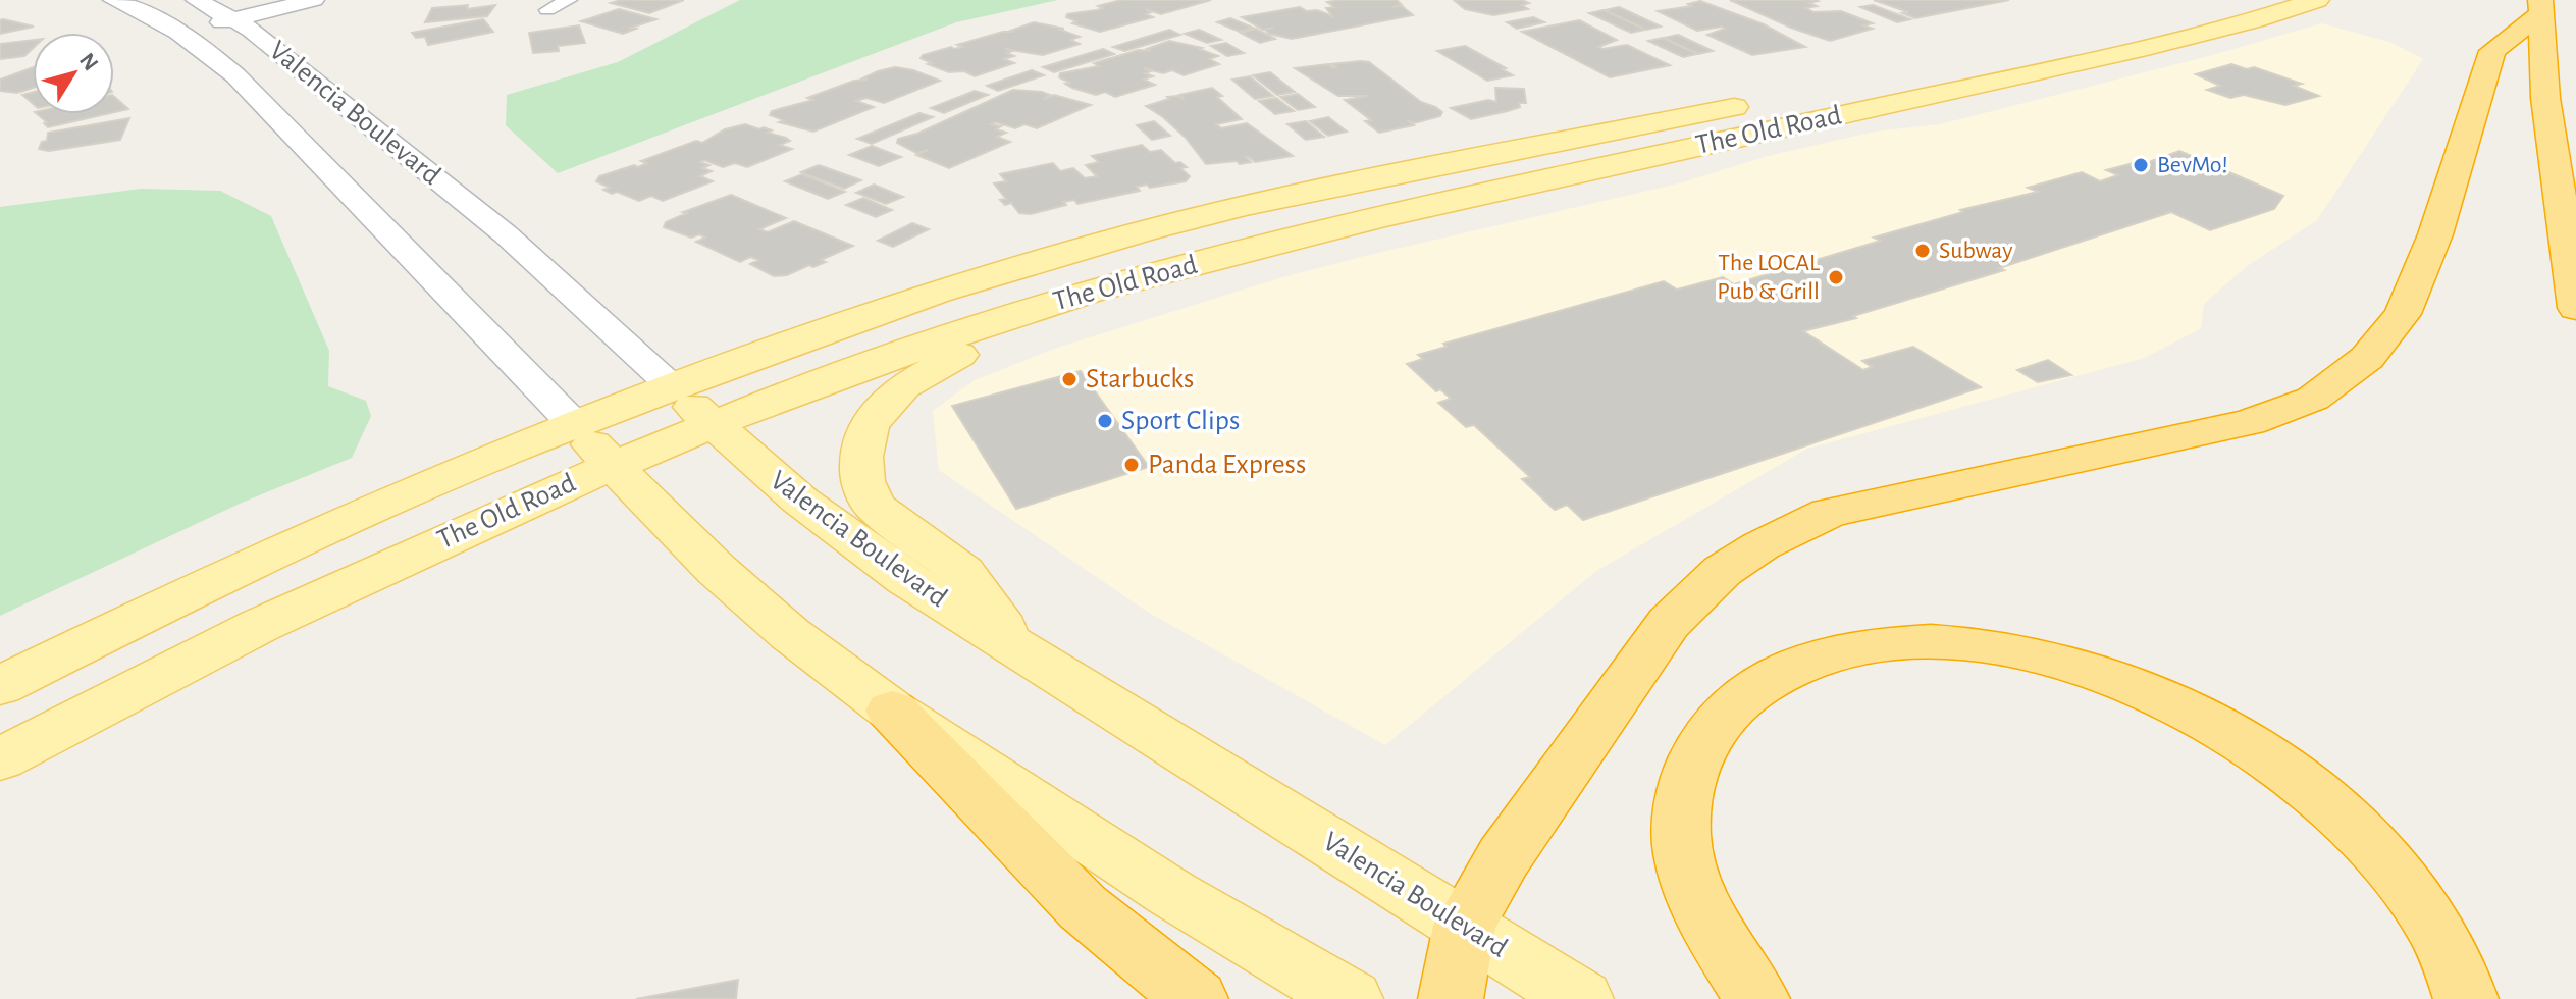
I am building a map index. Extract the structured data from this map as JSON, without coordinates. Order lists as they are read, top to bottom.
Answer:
{
  "streets": {
    "main road": ["Valencia Boulevard", "The Old Road"]
  },
  "crossings": [
    ["Valencia Boulevard", "The Old Road"]
  ],
  "places": [
    "BevMo!",
    "Subway",
    "The LOCAL Pub & Grill",
    "Starbucks",
    "Sport Clips",
    "Panda Express"
  ],
  "north": "top right"
}
